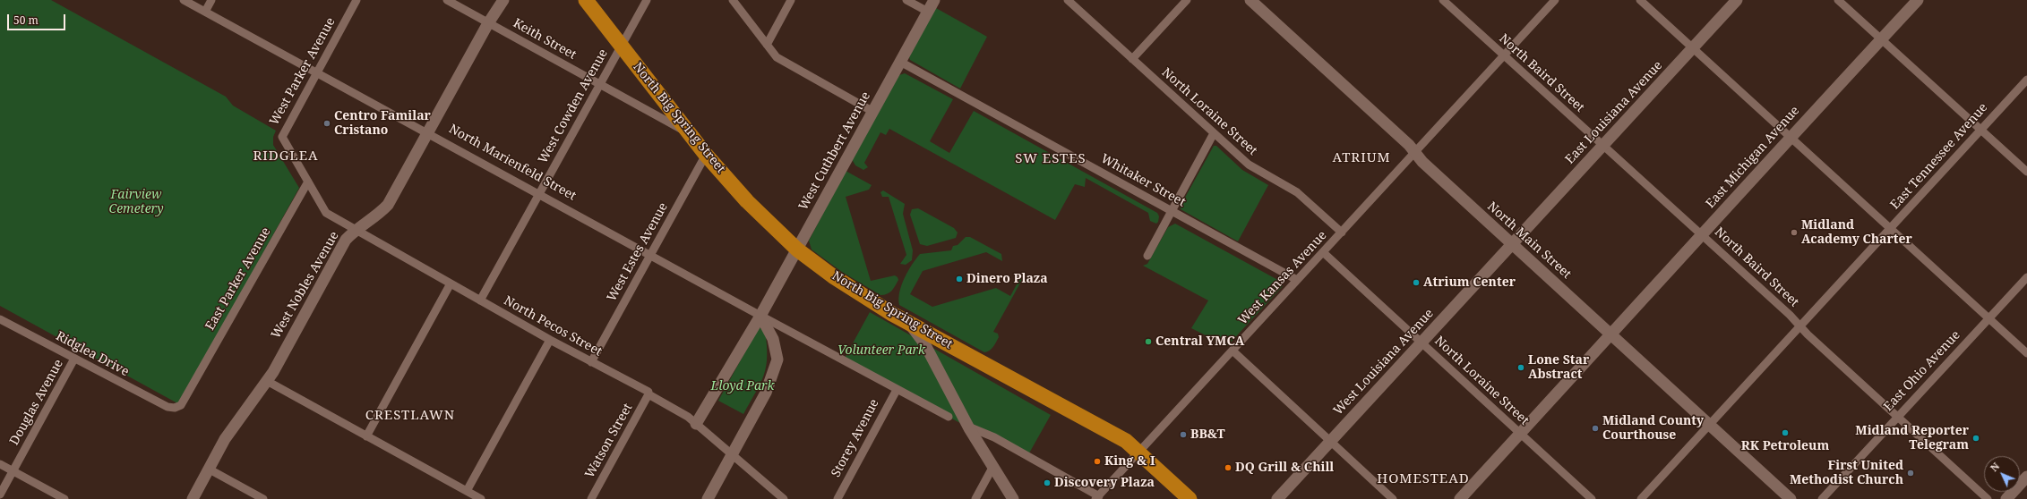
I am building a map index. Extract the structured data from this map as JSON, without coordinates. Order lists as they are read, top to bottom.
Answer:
{
  "streets": {
    "highway": ["North Big Spring Street"],
    "street": [
      "Keith Street",
      "West Parker Avenue",
      "North Baird Street",
      "West Cowden Avenue",
      "North Loraine Street",
      "East Louisiana Avenue",
      "West Cuthbert Avenue",
      "East Tennessee Avenue",
      "East Michigan Avenue",
      "North Marienfeld Street",
      "Whitaker Street",
      "North Main Street",
      "West Estes Avenue",
      "West Kansas Avenue",
      "East Parker Avenue",
      "West Nobles Avenue",
      "North Pecos Street",
      "Ridglea Drive",
      "West Louisiana Avenue",
      "East Ohio Avenue",
      "Douglas Avenue",
      "Storey Avenue",
      "Watson Street"
    ]
  },
  "crossings": [
    ["Keith Street", "West Cowden Avenue"],
    ["Keith Street", "North Big Spring Street"],
    ["Keith Street", "West Nobles Avenue"],
    ["West Parker Avenue", "North Marienfeld Street"],
    ["West Parker Avenue", "East Parker Avenue"],
    ["West Parker Avenue", "North Pecos Street"],
    ["North Baird Street", "East Louisiana Avenue"],
    ["North Baird Street", "East Tennessee Avenue"],
    ["North Baird Street", "East Michigan Avenue"],
    ["North Baird Street", "West Kansas Avenue"],
    ["North Baird Street", "East Ohio Avenue"],
    ["West Cowden Avenue", "North Big Spring Street"],
    ["West Cowden Avenue", "North Marienfeld Street"],
    ["West Cowden Avenue", "North Pecos Street"],
    ["North Loraine Street", "East Michigan Avenue"],
    ["North Loraine Street", "West Kansas Avenue"],
    ["North Loraine Street", "West Louisiana Avenue"],
    ["East Louisiana Avenue", "North Main Street"],
    ["East Louisiana Avenue", "West Louisiana Avenue"],
    ["North Big Spring Street", "West Cuthbert Avenue"],
    ["North Big Spring Street", "West Estes Avenue"],
    ["North Big Spring Street", "West Kansas Avenue"],
    ["West Cuthbert Avenue", "North Marienfeld Street"],
    ["West Cuthbert Avenue", "Whitaker Street"],
    ["West Cuthbert Avenue", "North Pecos Street"],
    ["East Tennessee Avenue", "North Main Street"],
    ["East Michigan Avenue", "North Main Street"],
    ["North Marienfeld Street", "West Estes Avenue"],
    ["North Marienfeld Street", "West Nobles Avenue"],
    ["North Marienfeld Street", "Storey Avenue"],
    ["Whitaker Street", "West Kansas Avenue"],
    ["North Main Street", "West Kansas Avenue"],
    ["North Main Street", "West Louisiana Avenue"],
    ["West Estes Avenue", "North Pecos Street"],
    ["East Parker Avenue", "North Pecos Street"],
    ["East Parker Avenue", "Ridglea Drive"],
    ["West Nobles Avenue", "North Pecos Street"],
    ["North Pecos Street", "Watson Street"],
    ["Ridglea Drive", "Douglas Avenue"]
  ],
  "districts": [
    "RIDGLEA",
    "ATRIUM",
    "SW ESTES",
    "CRESTLAWN",
    "HOMESTEAD"
  ],
  "parks": ["Fairview Cemetery", "Volunteer Park", "Lloyd Park"],
  "places": [
    "Centro Familar Cristano",
    "Midland Academy Charter",
    "Dinero Plaza",
    "Atrium Center",
    "Central YMCA",
    "Lone Star Abstract",
    "Midland County Courthouse",
    "RK Petroleum",
    "BB&T",
    "Midland Reporter Telegram",
    "King & I",
    "DQ Grill & Chill",
    "First United Methodist Church",
    "Discovery Plaza"
  ],
  "scale_bar": "50 m",
  "north": "top left"
}
